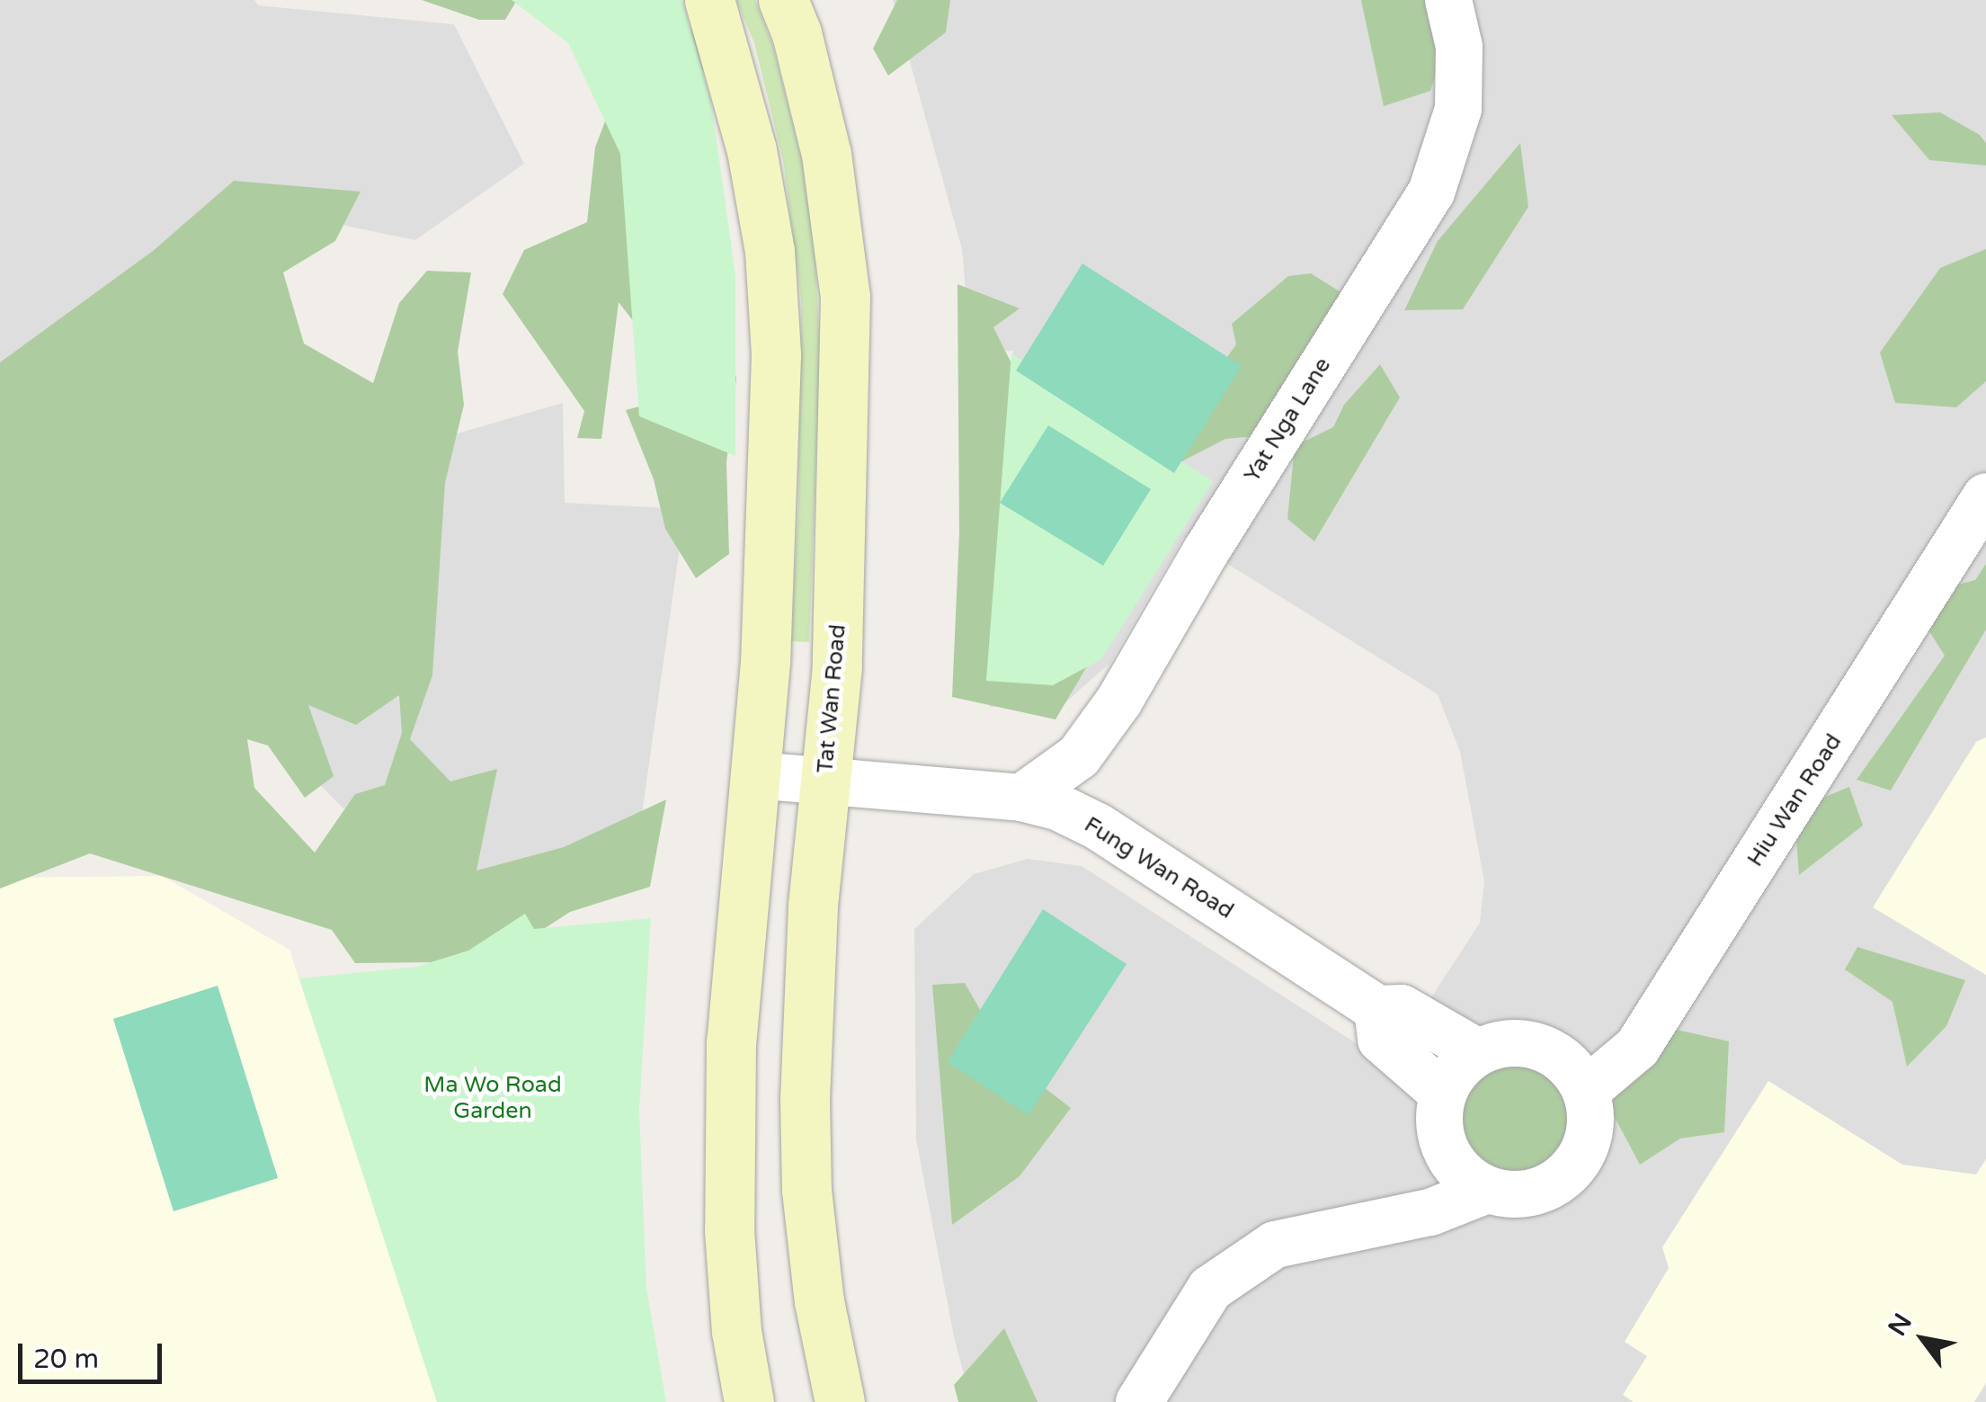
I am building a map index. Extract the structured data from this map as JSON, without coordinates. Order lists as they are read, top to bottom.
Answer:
{
  "streets": {
    "main road": ["Tat Wan Road"],
    "street": ["Yat Nga Lane", "Hiu Wan Road", "Fung Wan Road"]
  },
  "crossings": [
    ["Yat Nga Lane", "Fung Wan Road"],
    ["Tat Wan Road", "Fung Wan Road"],
    ["Hiu Wan Road", "Fung Wan Road"]
  ],
  "parks": ["Ma Wo Road Garden"],
  "scale_bar": "20 m",
  "north": "top left"
}
